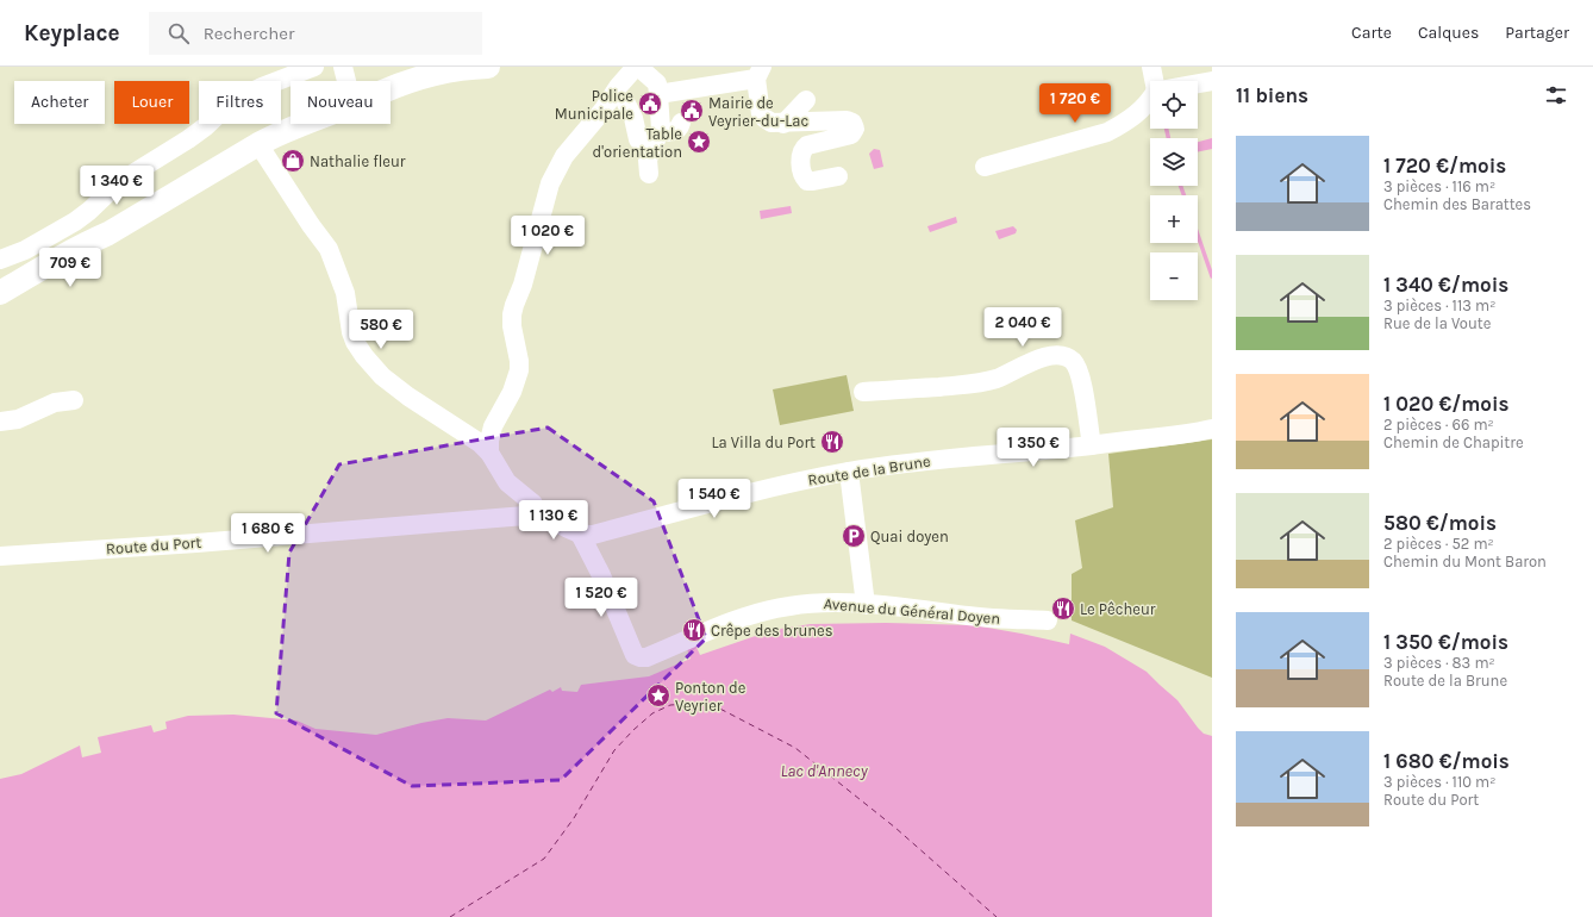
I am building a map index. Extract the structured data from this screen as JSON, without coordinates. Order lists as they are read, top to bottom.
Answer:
{
  "streets": {
    "street": ["Route de la Brune", "Route du Port", "Avenue du Général Doyen"]
  },
  "crossings": [
    ["Route de la Brune", "Route du Port"],
    ["Route de la Brune", "Avenue du Général Doyen"]
  ],
  "water": ["Lac d'Annecy"],
  "places": {
    "public building": ["Police Municipale", "Mairie de Veyrier-du-Lac"],
    "place": ["Table d'orientation", "Ponton de Veyrier"],
    "shop": ["Nathalie fleur"],
    "restaurant": ["La Villa du Port", "Le Pêcheur", "Crêpe des brunes"],
    "parking": ["Quai doyen"]
  },
  "page": {
    "header": "Keyplace",
    "search": "Rechercher",
    "nav": ["Carte", "Calques", "Partager"],
    "heading": "11 biens",
    "map_buttons": ["+", "−"],
    "chip": [
      "Acheter",
      "Louer",
      "Filtres",
      "Nouveau"
    ],
    "price": [
      "1 720 €",
      "1 340 €",
      "1 020 €",
      "709 €",
      "2 040 €",
      "580 €",
      "1 350 €",
      "1 540 €",
      "1 130 €",
      "1 680 €",
      "1 520 €"
    ],
    "list": [
      {
        "name": "1 720 €/mois",
        "note": "3 pièces · 116 m² · Chemin des Barattes"
      },
      {
        "name": "1 340 €/mois",
        "note": "3 pièces · 113 m² · Rue de la Voute"
      },
      {
        "name": "1 020 €/mois",
        "note": "2 pièces · 66 m² · Chemin de Chapitre"
      },
      {
        "name": "580 €/mois",
        "note": "2 pièces · 52 m² · Chemin du Mont Baron"
      },
      {
        "name": "1 350 €/mois",
        "note": "3 pièces · 83 m² · Route de la Brune"
      },
      {
        "name": "1 680 €/mois",
        "note": "3 pièces · 110 m² · Route du Port"
      }
    ]
  }
}
